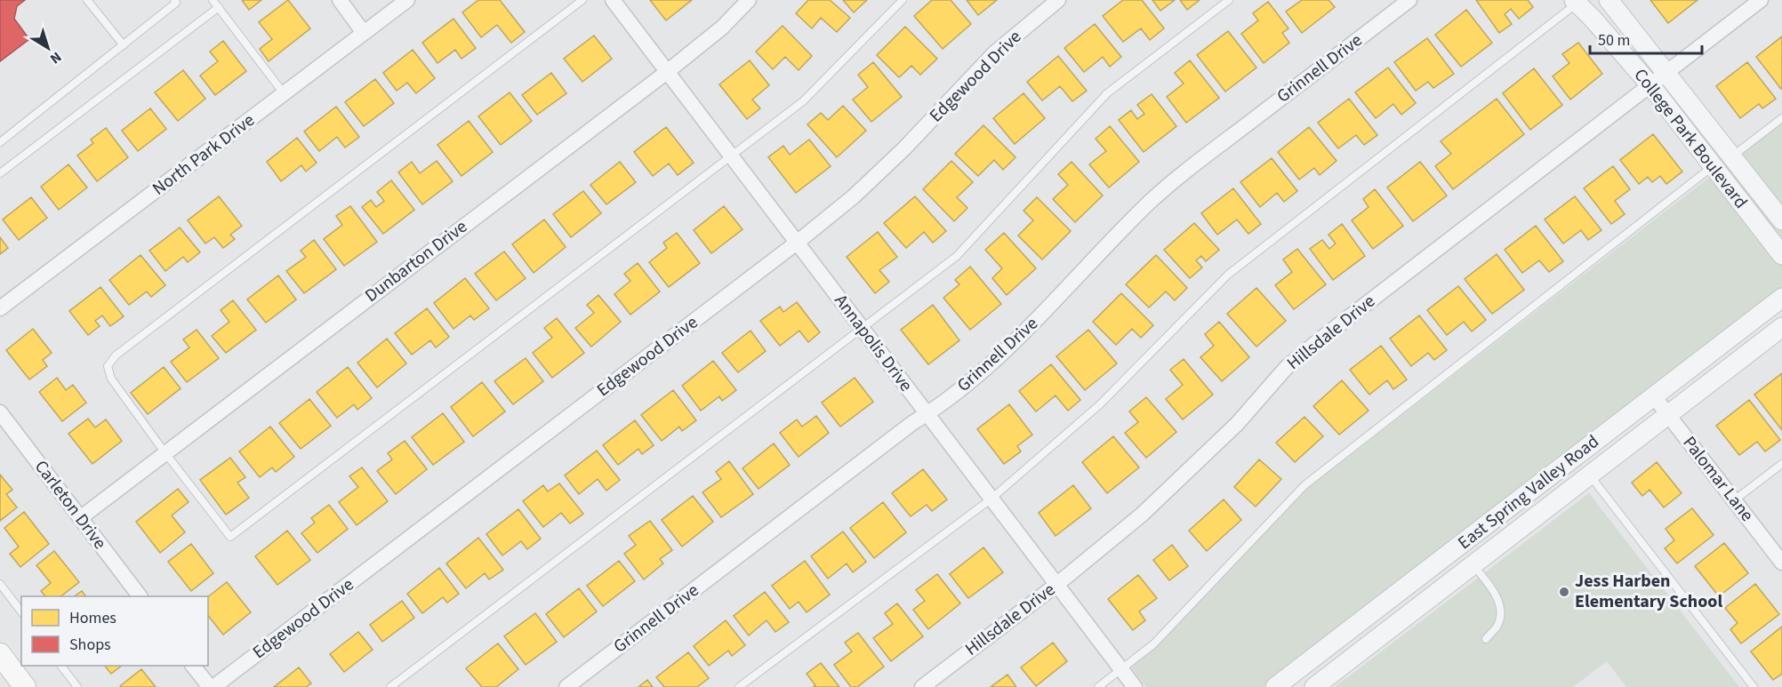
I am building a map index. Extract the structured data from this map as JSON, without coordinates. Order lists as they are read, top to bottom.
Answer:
{
  "streets": {
    "street": [
      "Grinnell Drive",
      "Edgewood Drive",
      "College Park Boulevard",
      "North Park Drive",
      "Dunbarton Drive",
      "Hillsdale Drive",
      "Annapolis Drive",
      "Palomar Lane",
      "East Spring Valley Road",
      "Carleton Drive"
    ]
  },
  "crossings": [
    ["Grinnell Drive", "Annapolis Drive"],
    ["Edgewood Drive", "Annapolis Drive"],
    ["College Park Boulevard", "Hillsdale Drive"],
    ["Dunbarton Drive", "Annapolis Drive"],
    ["Dunbarton Drive", "Carleton Drive"],
    ["Hillsdale Drive", "Annapolis Drive"],
    ["Palomar Lane", "East Spring Valley Road"]
  ],
  "places": ["Jess Harben Elementary School"],
  "legend": ["Homes", "Shops"],
  "scale_bar": "50 m",
  "north": "bottom right"
}
